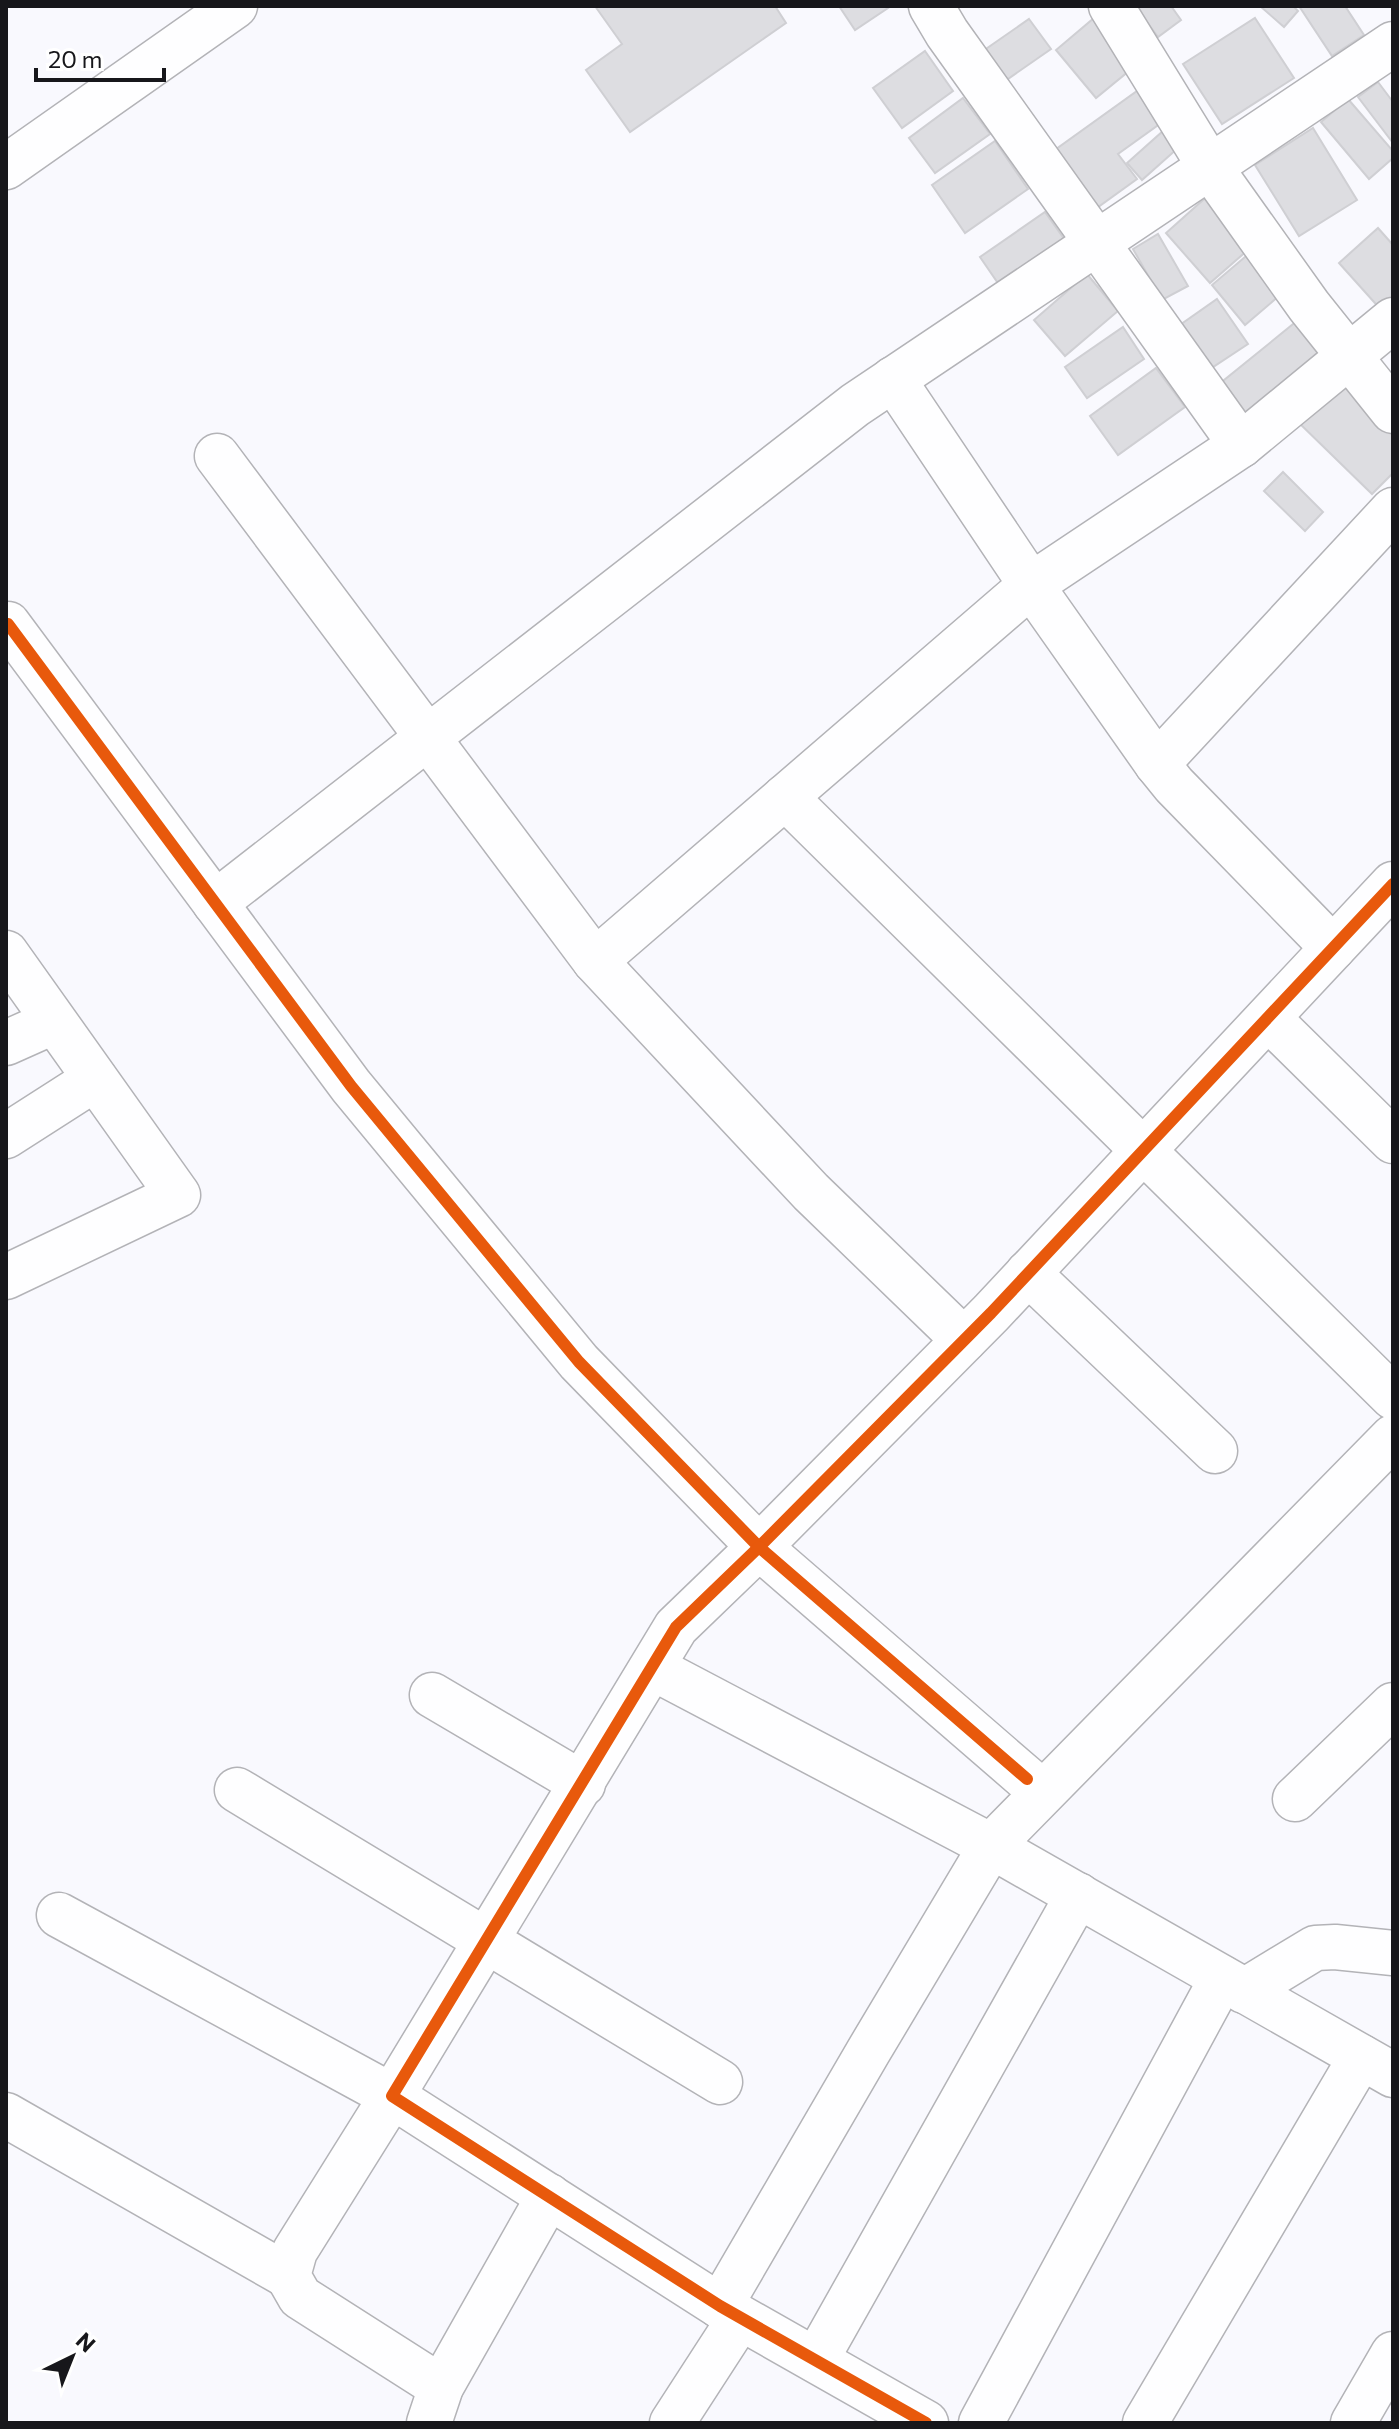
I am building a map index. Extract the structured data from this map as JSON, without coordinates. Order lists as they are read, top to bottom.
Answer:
{
  "scale_bar": "20 m",
  "north": "top right"
}
